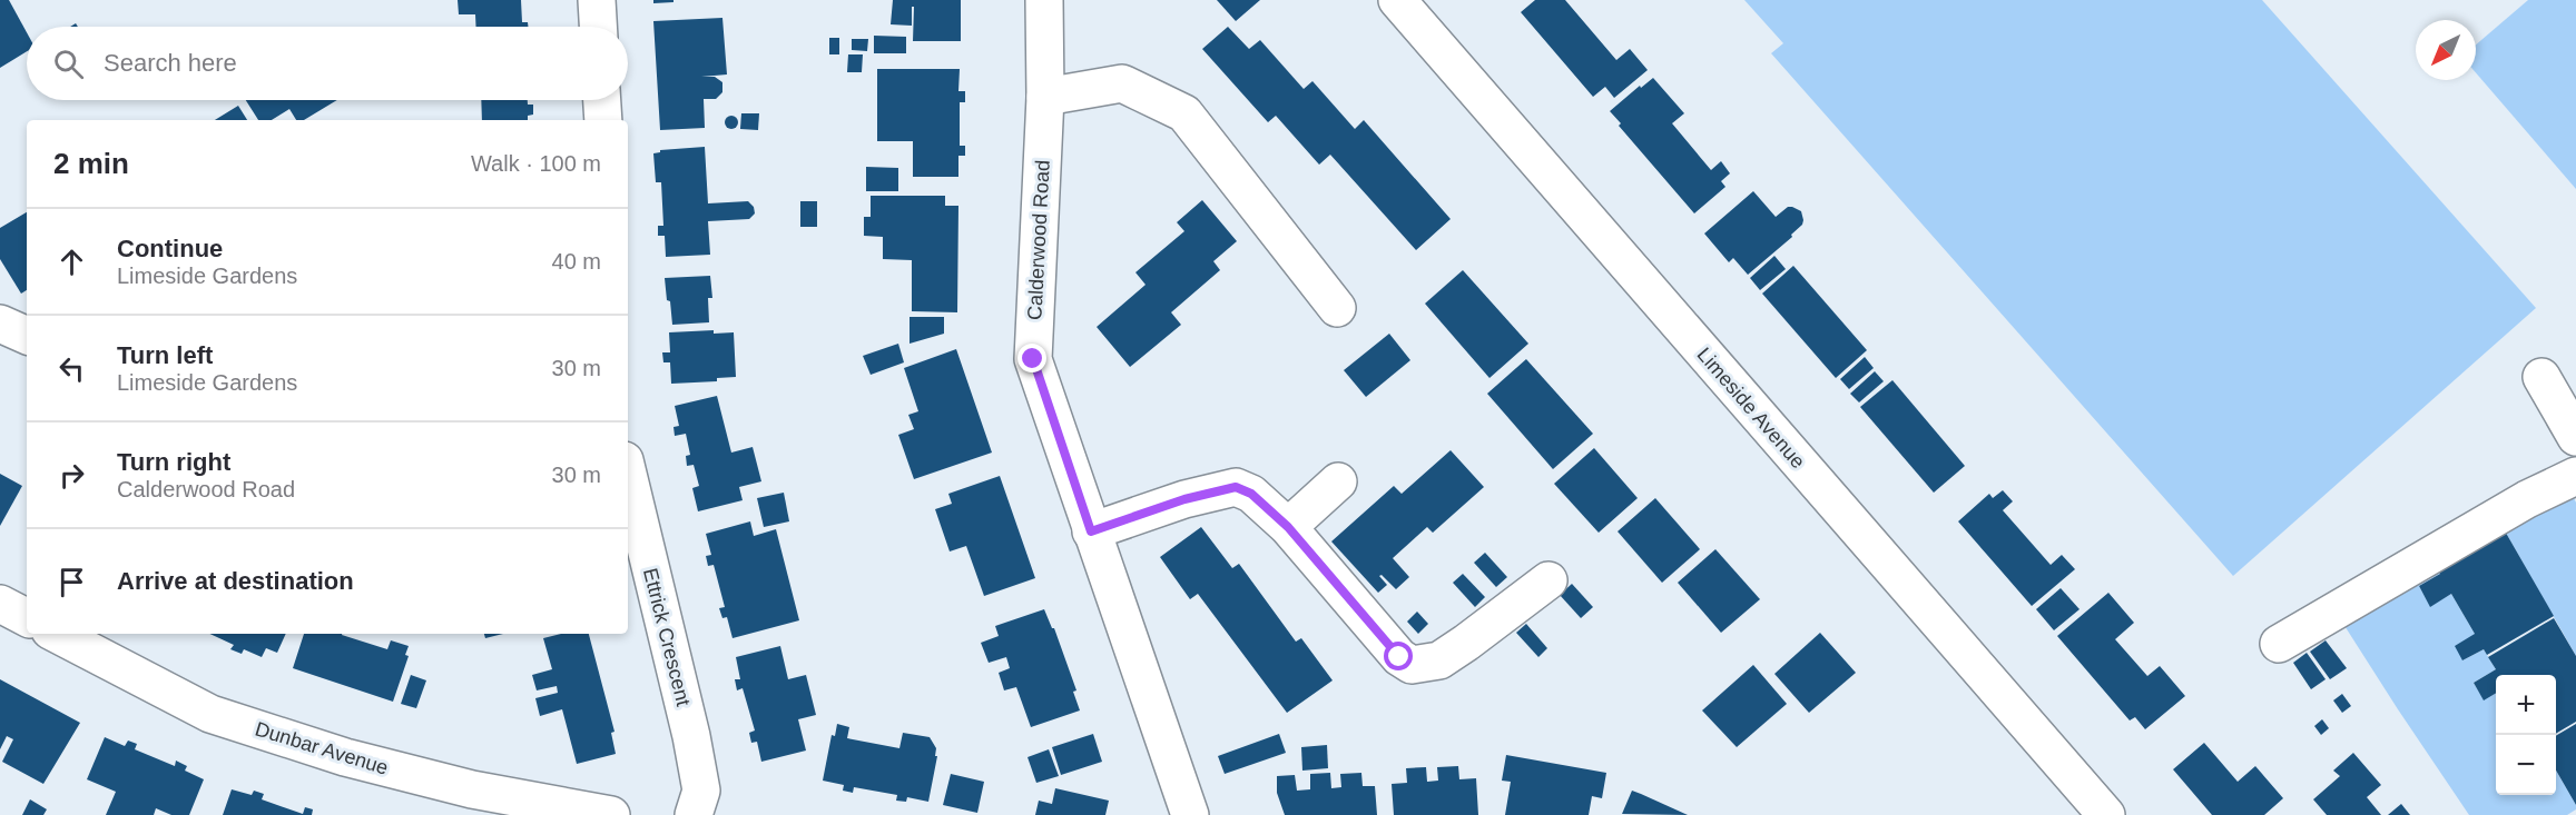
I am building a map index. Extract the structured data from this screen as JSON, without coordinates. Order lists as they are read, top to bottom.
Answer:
{
  "streets": {
    "street": [
      "Calderwood Road",
      "Limeside Avenue",
      "Ettrick Crescent",
      "Dunbar Avenue"
    ]
  },
  "north": "bottom left",
  "page": {
    "search": "Search here",
    "heading": ["2 min", "Walk · 100 m"],
    "list": [
      ["Continue", "Limeside Gardens", "40 m"],
      ["Turn left", "Limeside Gardens", "30 m"],
      ["Turn right", "Calderwood Road", "30 m"],
      "Arrive at destination"
    ],
    "map_buttons": ["+", "−"]
  }
}
